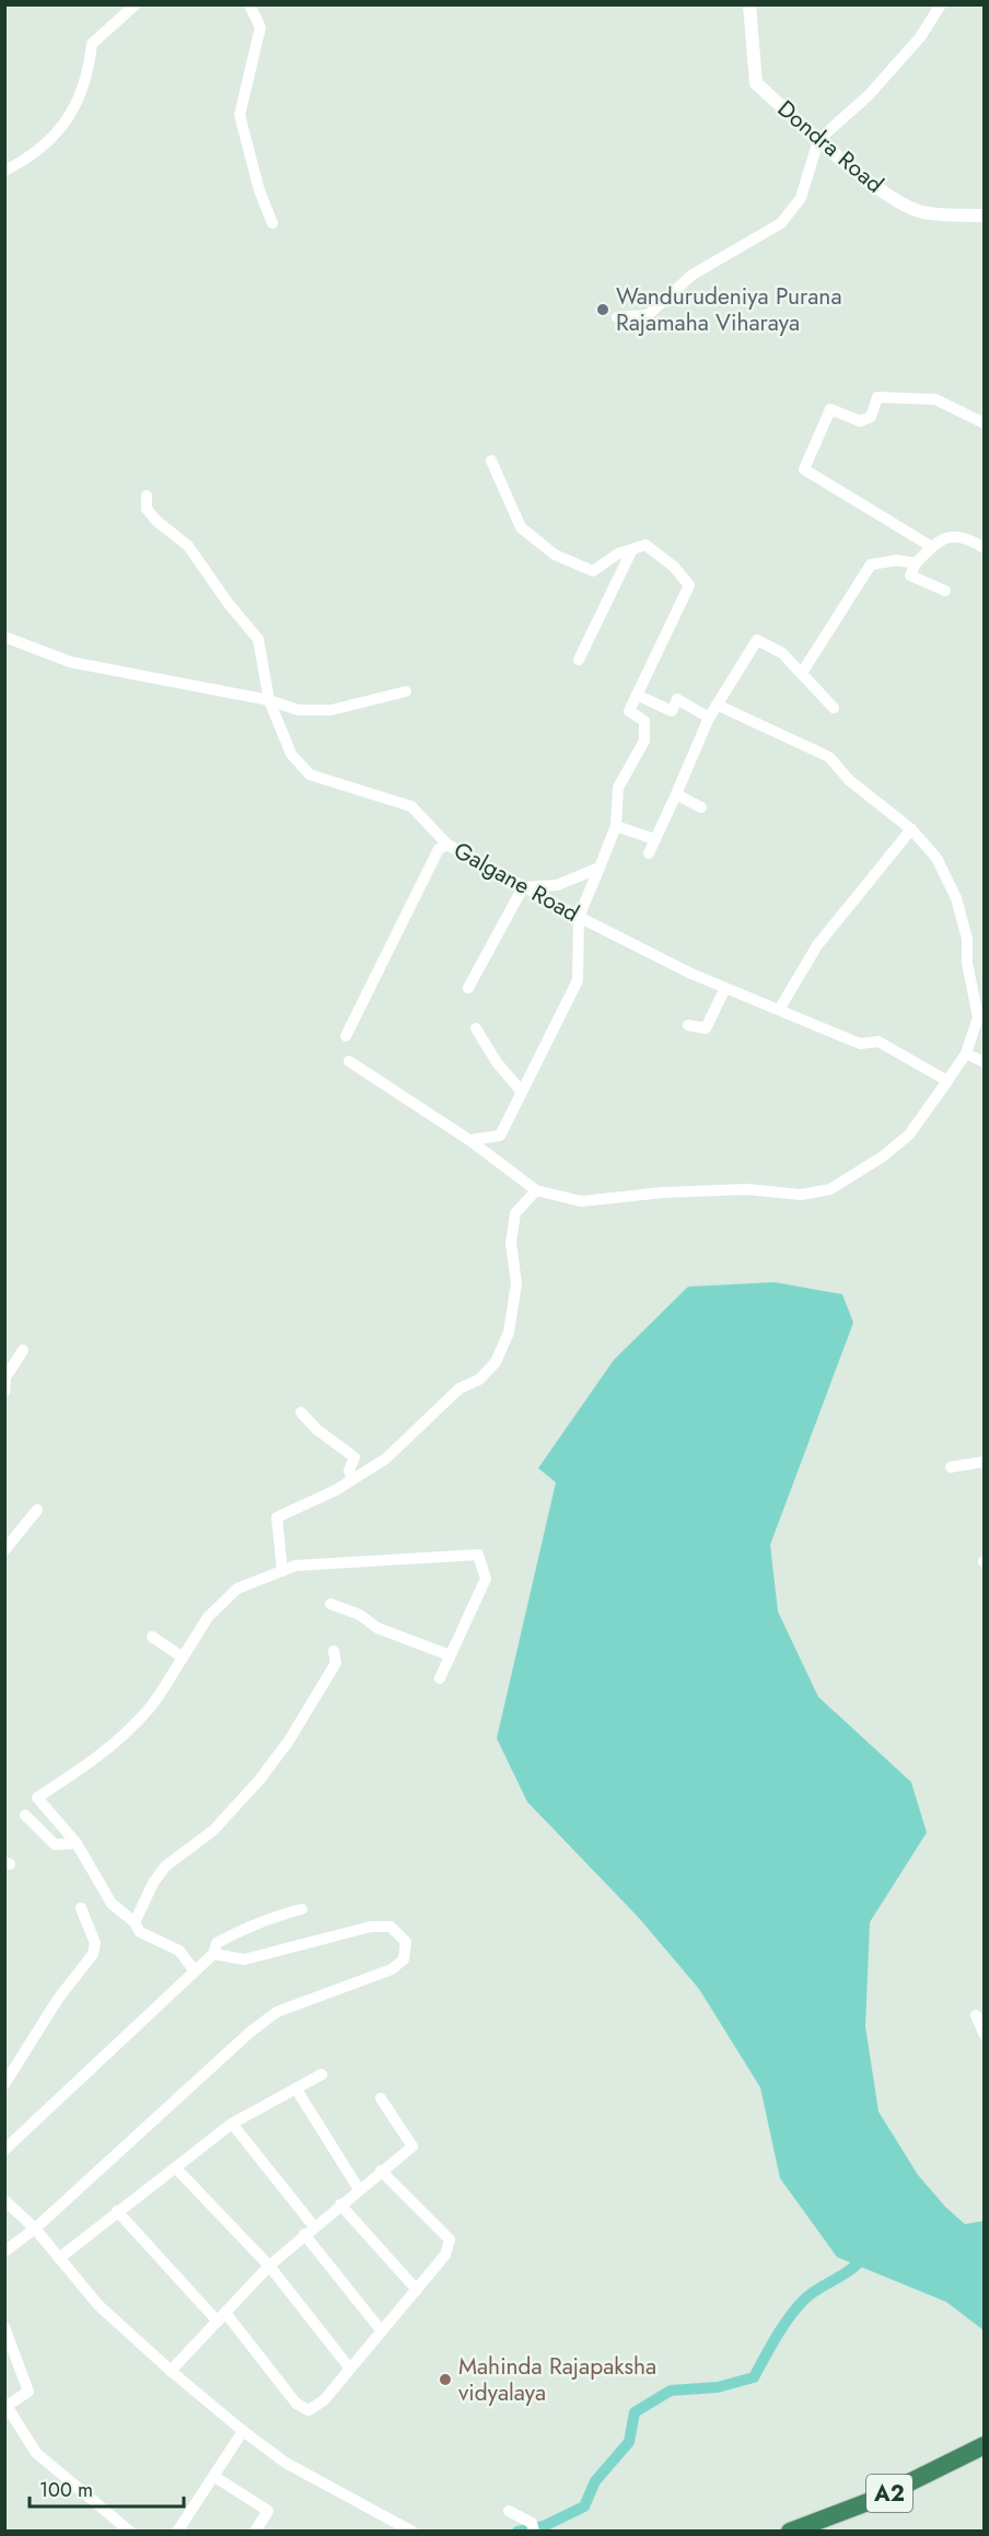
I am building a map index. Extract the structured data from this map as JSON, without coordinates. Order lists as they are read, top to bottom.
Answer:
{
  "streets": {
    "highway": ["A2"],
    "street": ["Dondra Road", "Galgane Road"]
  },
  "places": ["Wandurudeniya Purana Rajamaha Viharaya", "Mahinda Rajapaksha vidyalaya"],
  "scale_bar": "100 m"
}
